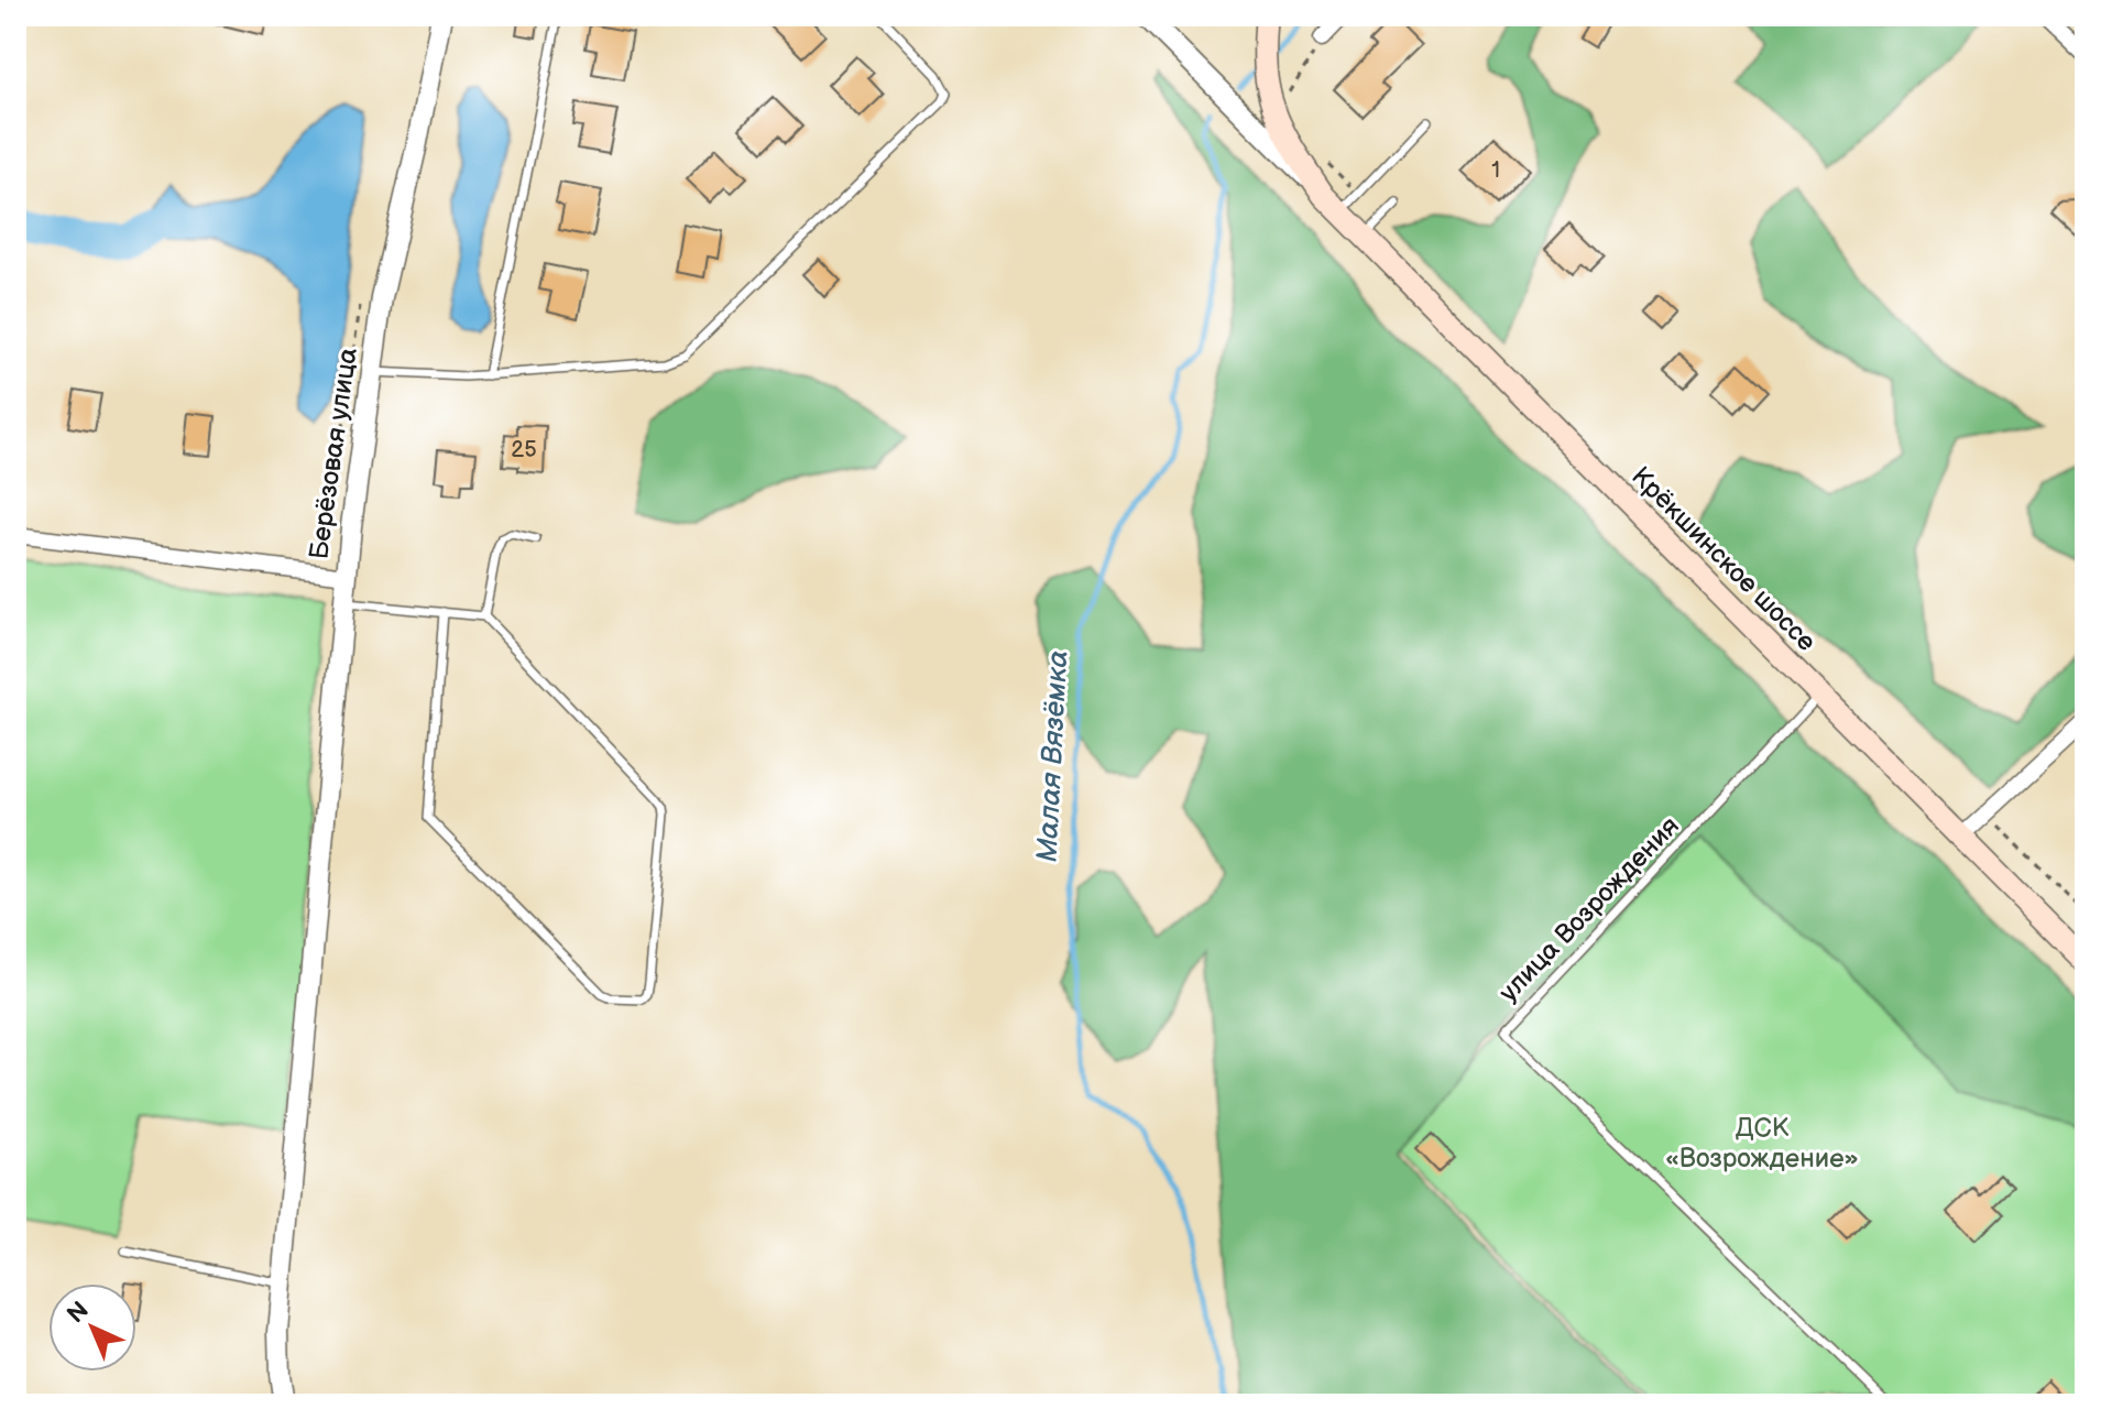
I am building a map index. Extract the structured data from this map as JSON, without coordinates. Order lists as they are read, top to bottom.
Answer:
{
  "streets": {
    "main road": ["Крёкшинское шоссе"],
    "street": ["Берёзовая улица"],
    "lane": ["улица Возрождения"]
  },
  "crossings": [
    ["Крёкшинское шоссе", "улица Возрождения"]
  ],
  "water": ["Малая Вязёмка"],
  "parks": ["ДСК «Возрождение»"],
  "house_numbers": ["1", "25"],
  "north": "top left"
}
